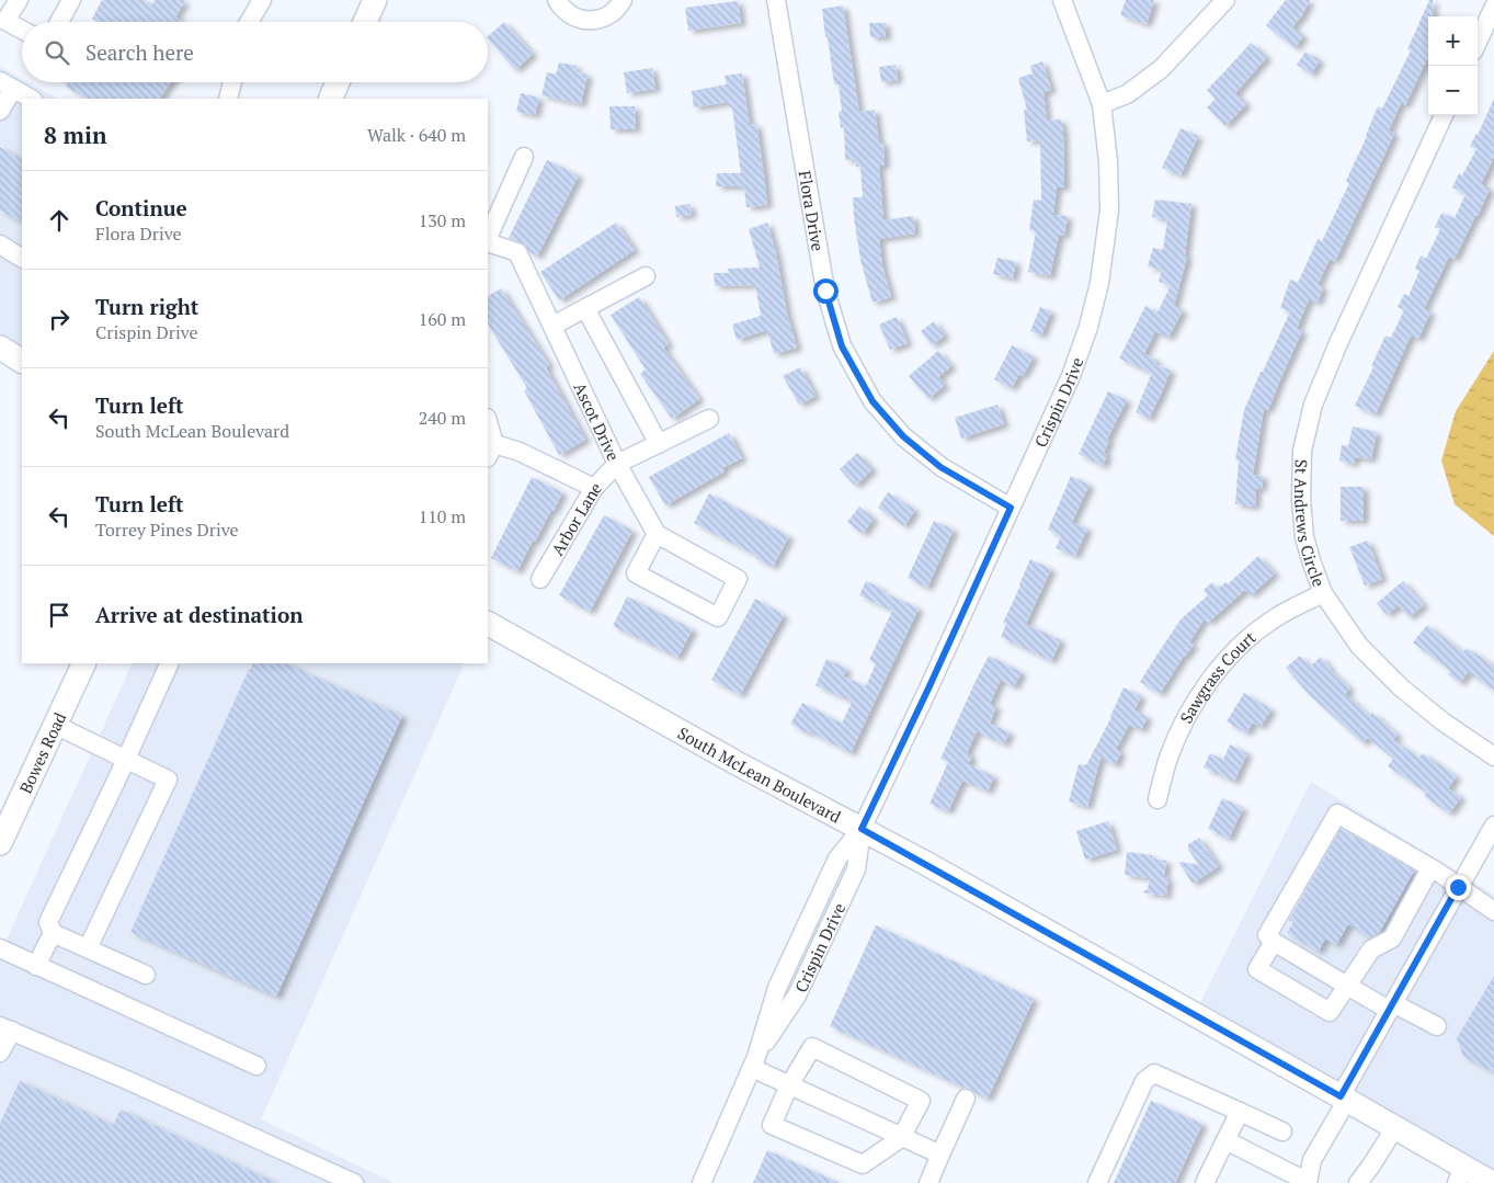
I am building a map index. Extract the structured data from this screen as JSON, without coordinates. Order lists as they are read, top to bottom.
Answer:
{
  "streets": {
    "main road": ["Bowes Road", "South McLean Boulevard"],
    "street": [
      "Flora Drive",
      "Crispin Drive",
      "Ascot Drive",
      "Arbor Lane",
      "St Andrews Circle",
      "Sawgrass Court"
    ]
  },
  "crossings": [
    ["Flora Drive", "Crispin Drive"],
    ["Crispin Drive", "South McLean Boulevard"],
    ["Ascot Drive", "Arbor Lane"],
    ["St Andrews Circle", "Sawgrass Court"]
  ],
  "page": {
    "map_buttons": ["+", "−"],
    "search": "Search here",
    "heading": ["8 min", "Walk · 640 m"],
    "list": [
      ["Continue", "Flora Drive", "130 m"],
      ["Turn right", "Crispin Drive", "160 m"],
      ["Turn left", "South McLean Boulevard", "240 m"],
      ["Turn left", "Torrey Pines Drive", "110 m"],
      "Arrive at destination"
    ]
  }
}
